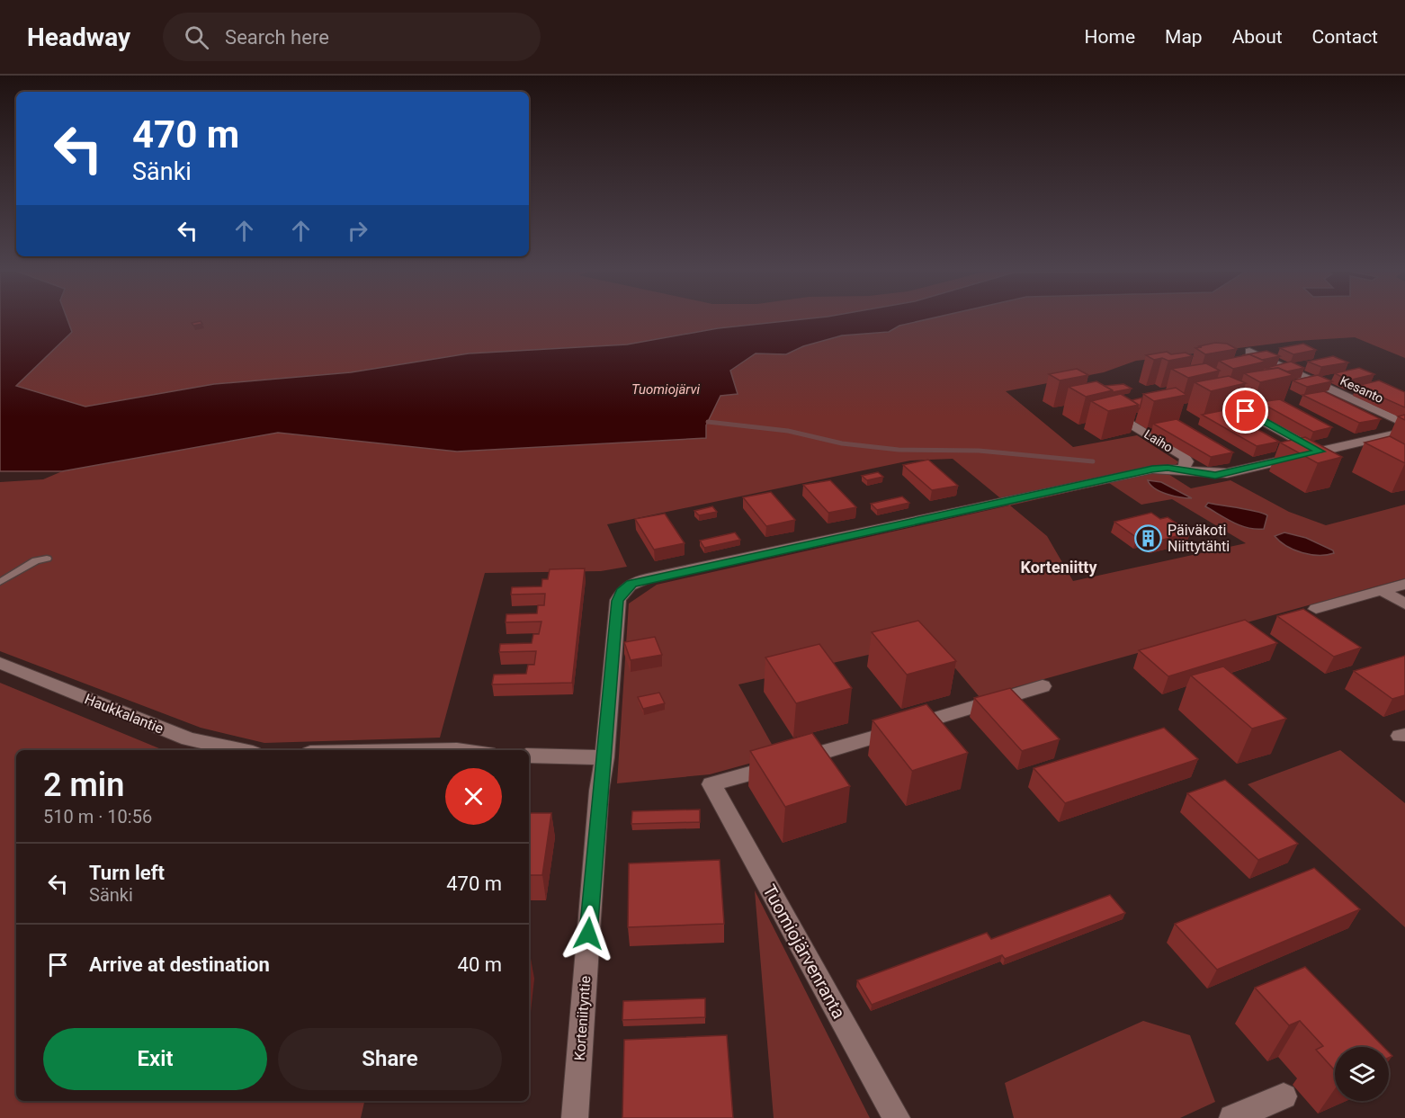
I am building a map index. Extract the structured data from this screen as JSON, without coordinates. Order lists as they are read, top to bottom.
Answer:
{
  "streets": {
    "street": [
      "Kesanto",
      "Laiho",
      "Haukkalantie",
      "Tuomiojärvenranta",
      "Korteniityntie"
    ]
  },
  "crossings": [
    ["Laiho", "Korteniityntie"]
  ],
  "districts": ["Korteniitty"],
  "water": ["Tuomiojärvi"],
  "places": {
    "building": ["Päiväkoti Niittytähti"]
  },
  "page": {
    "header": "Headway",
    "search": "Search here",
    "nav": [
      "Home",
      "Map",
      "About",
      "Contact"
    ],
    "turn": ["470 m", "Sänki"],
    "heading": ["2 min", "510 m · 10:56"],
    "list": [
      {
        "name": "Turn left",
        "note": "Sänki",
        "value": "470 m"
      },
      {
        "name": "Arrive at destination",
        "value": "40 m"
      }
    ],
    "buttons": ["Exit", "Share"]
  }
}
